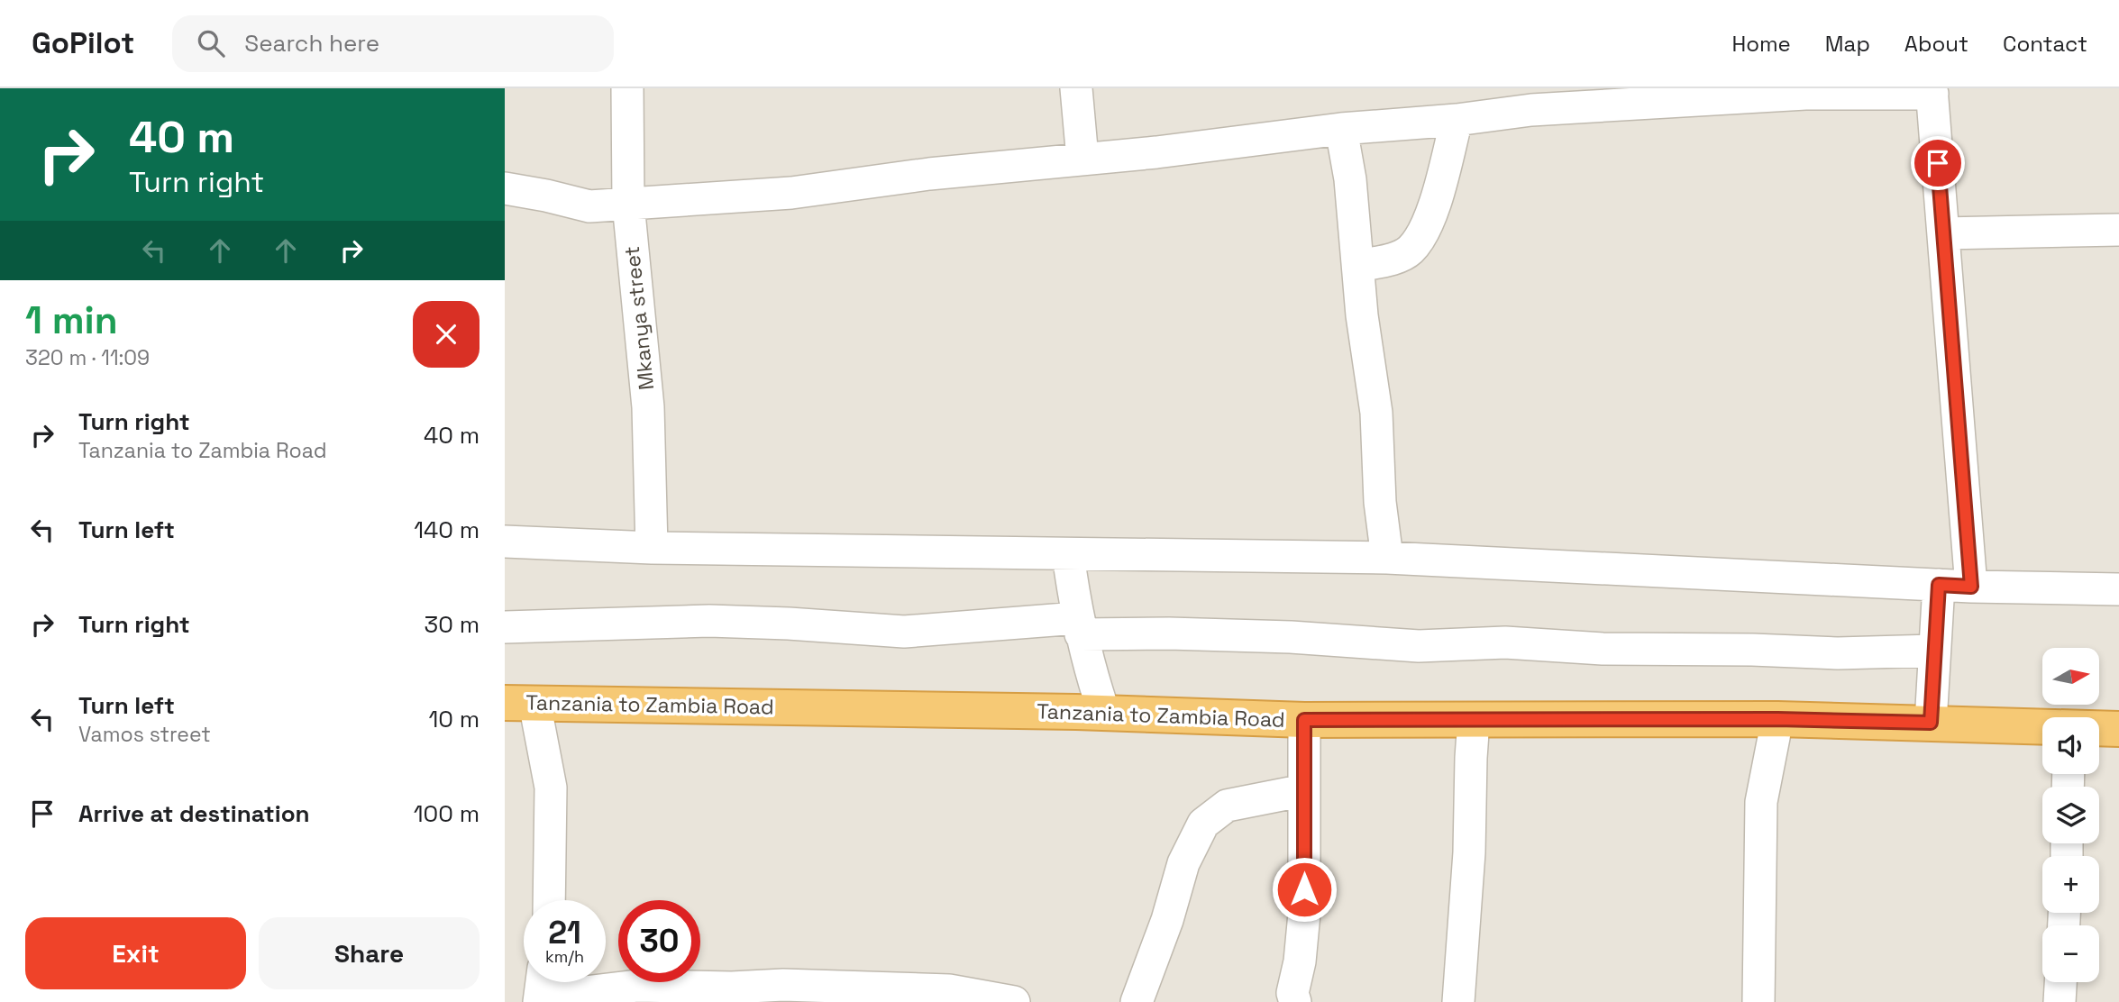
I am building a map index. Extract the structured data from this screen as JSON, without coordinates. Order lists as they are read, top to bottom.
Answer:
{
  "streets": {
    "highway": ["Tanzania to Zambia Road"],
    "street": ["Mkanya street"]
  },
  "north": "right",
  "page": {
    "header": "GoPilot",
    "search": "Search here",
    "nav": [
      "Home",
      "Map",
      "About",
      "Contact"
    ],
    "turn": ["40 m", "Turn right"],
    "heading": ["1 min", "320 m · 11:09"],
    "list": [
      {
        "name": "Turn right",
        "note": "Tanzania to Zambia Road",
        "value": "40 m"
      },
      {
        "name": "Turn left",
        "value": "140 m"
      },
      {
        "name": "Turn right",
        "value": "30 m"
      },
      {
        "name": "Turn left",
        "note": "Vamos street",
        "value": "10 m"
      },
      {
        "name": "Arrive at destination",
        "value": "100 m"
      }
    ],
    "map_buttons": ["+", "−"],
    "speed": "21 km/h",
    "limit": "30",
    "buttons": ["Exit", "Share"]
  }
}
